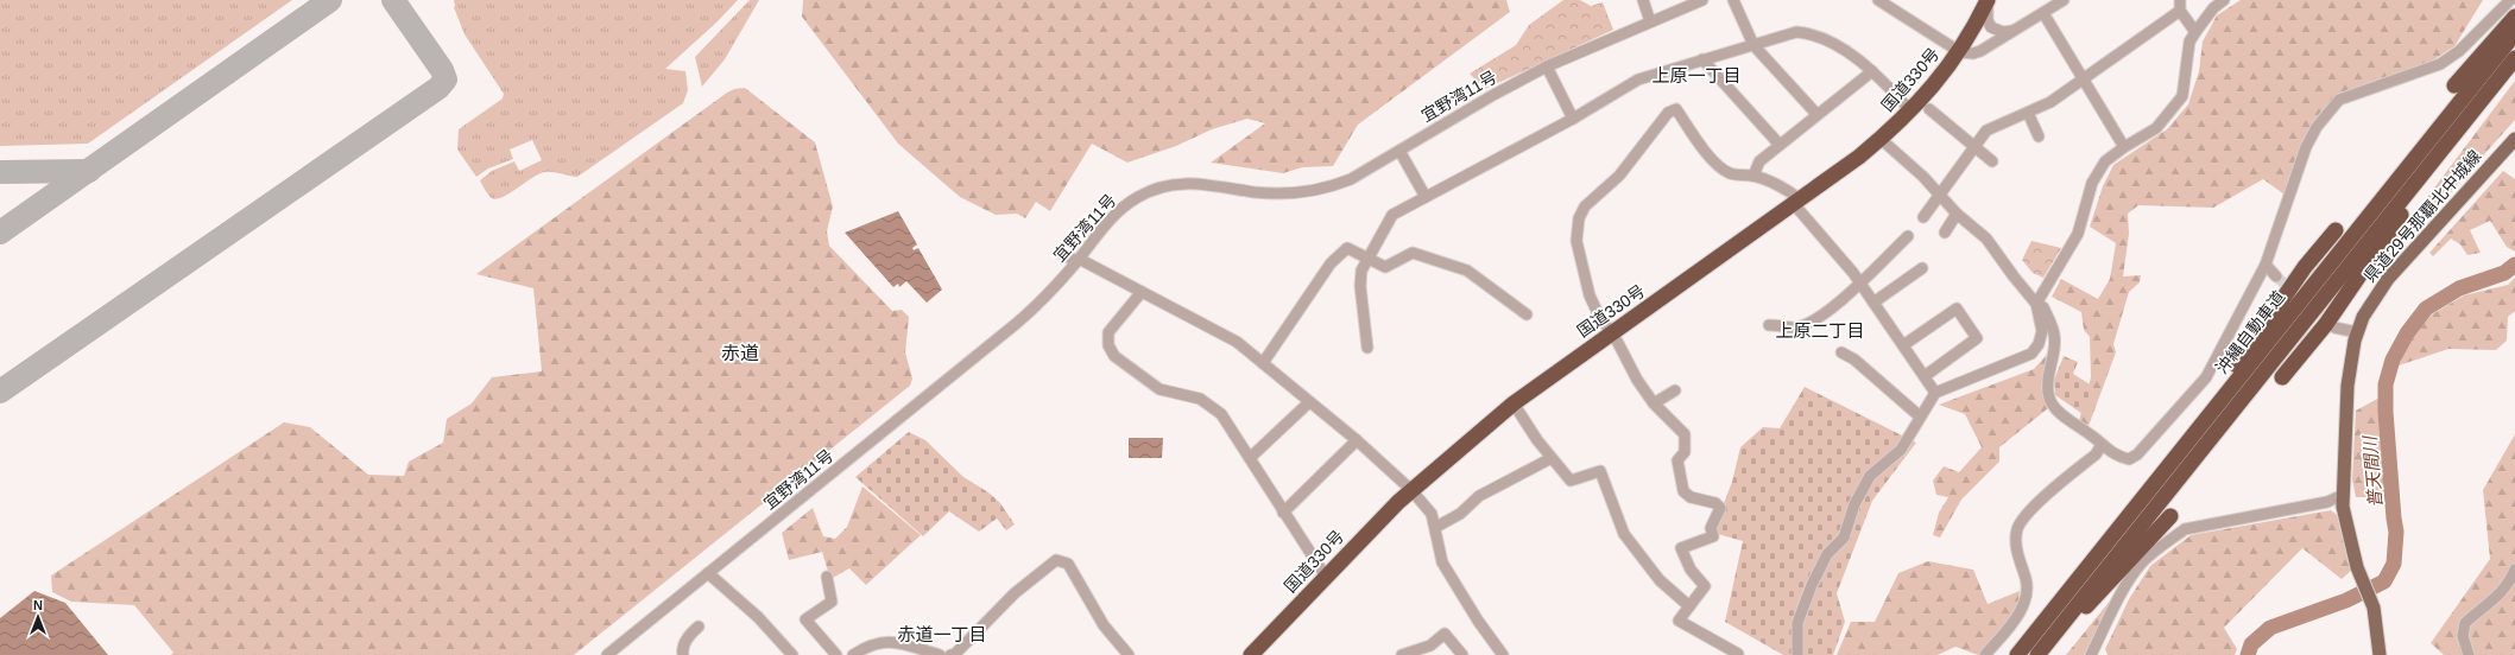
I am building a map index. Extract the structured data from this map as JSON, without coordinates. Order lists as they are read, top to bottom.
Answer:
{
  "streets": {
    "highway": ["国道330号", "沖縄自動車道"],
    "main road": ["県道29号那覇北中城線"],
    "street": ["宜野湾11号"]
  },
  "districts": [
    "上原一丁目",
    "上原二丁目",
    "赤道",
    "赤道一丁目"
  ],
  "water": ["普天間川"],
  "north": "top"
}
